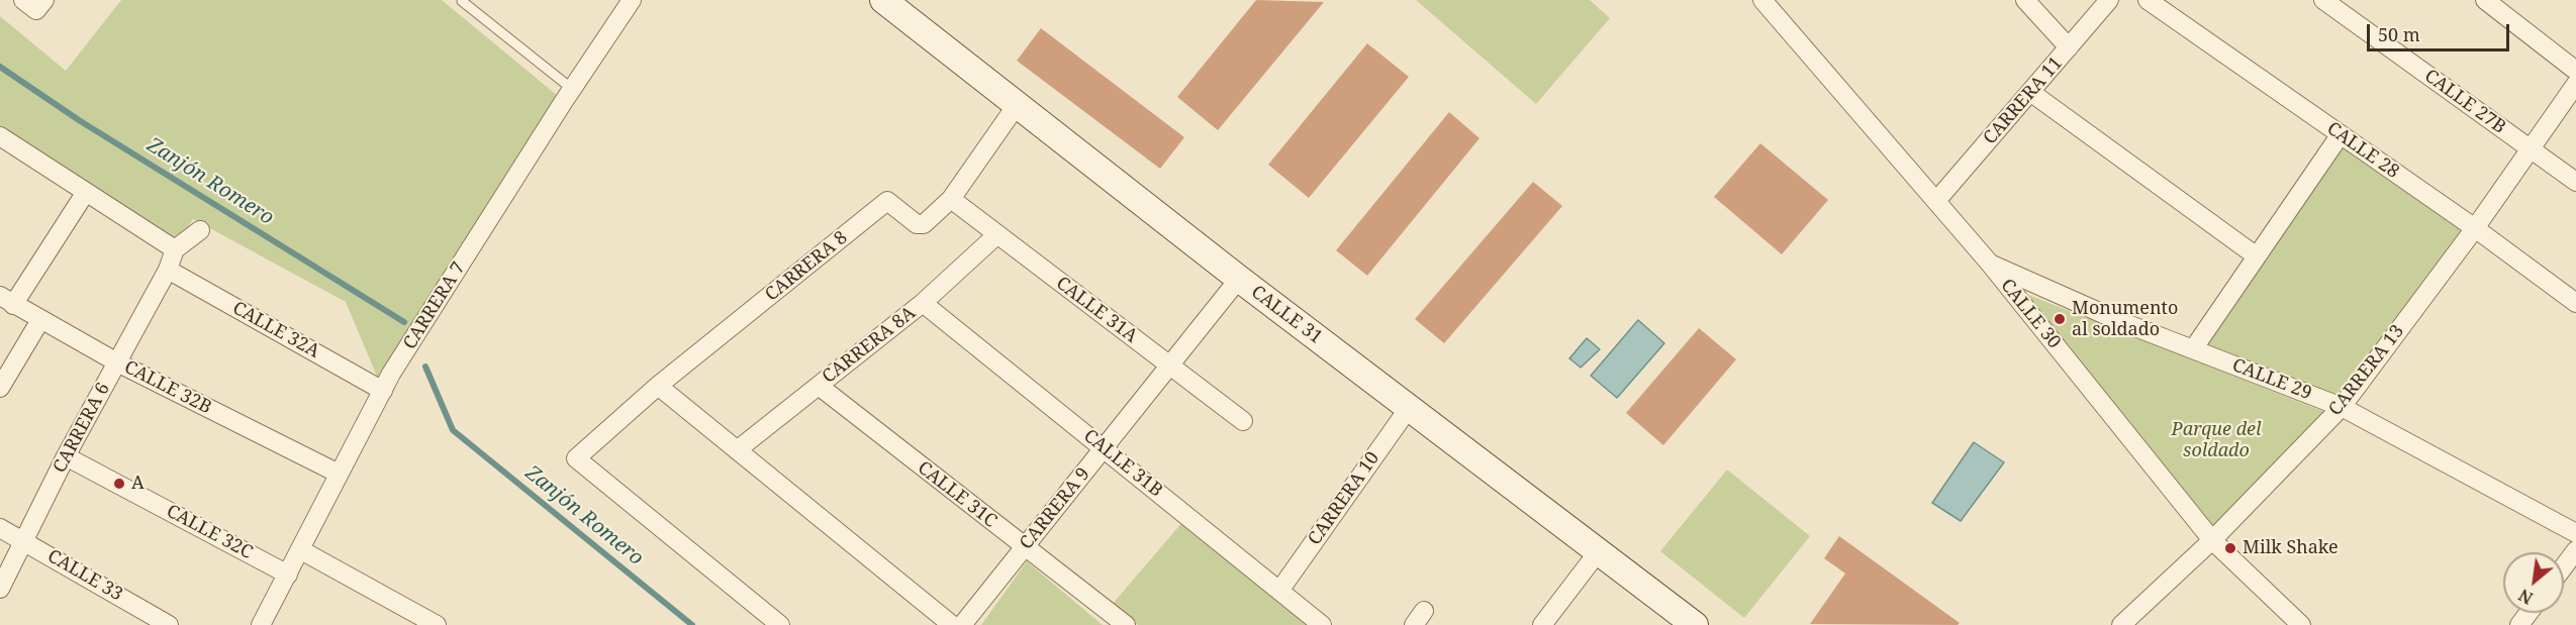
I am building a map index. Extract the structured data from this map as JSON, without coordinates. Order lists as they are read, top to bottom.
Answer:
{
  "streets": {
    "main road": ["CALLE 31"],
    "street": [
      "CARRERA 11",
      "CALLE 27B",
      "CALLE 28",
      "CARRERA 8",
      "CARRERA 7",
      "CALLE 31A",
      "CALLE 30",
      "CALLE 32A",
      "CARRERA 8A",
      "CARRERA 13",
      "CALLE 29",
      "CALLE 32B",
      "CARRERA 6",
      "CALLE 31B",
      "CALLE 31C",
      "CARRERA 10",
      "CARRERA 9",
      "CALLE 32C",
      "CALLE 33"
    ]
  },
  "crossings": [
    ["CARRERA 11", "CALLE 30"],
    ["CALLE 27B", "CARRERA 13"],
    ["CALLE 28", "CARRERA 13"],
    ["CARRERA 8", "CALLE 31A"],
    ["CARRERA 8", "CALLE 31"],
    ["CARRERA 7", "CALLE 32A"],
    ["CARRERA 7", "CALLE 32B"],
    ["CARRERA 7", "CALLE 32C"],
    ["CALLE 31A", "CARRERA 8A"],
    ["CALLE 31A", "CARRERA 9"],
    ["CALLE 30", "CARRERA 13"],
    ["CALLE 30", "CALLE 29"],
    ["CALLE 31", "CARRERA 10"],
    ["CALLE 31", "CARRERA 9"],
    ["CALLE 32A", "CARRERA 6"],
    ["CARRERA 8A", "CALLE 31B"],
    ["CARRERA 8A", "CALLE 31C"],
    ["CARRERA 13", "CALLE 29"],
    ["CALLE 32B", "CARRERA 6"],
    ["CARRERA 6", "CALLE 32C"],
    ["CARRERA 6", "CALLE 33"],
    ["CALLE 31B", "CARRERA 10"],
    ["CALLE 31B", "CARRERA 9"],
    ["CALLE 31C", "CARRERA 9"]
  ],
  "water": ["Zanjón Romero"],
  "parks": ["Parque del soldado"],
  "places": ["Monumento al soldado", "A", "Milk Shake"],
  "scale_bar": "50 m",
  "north": "bottom left"
}
